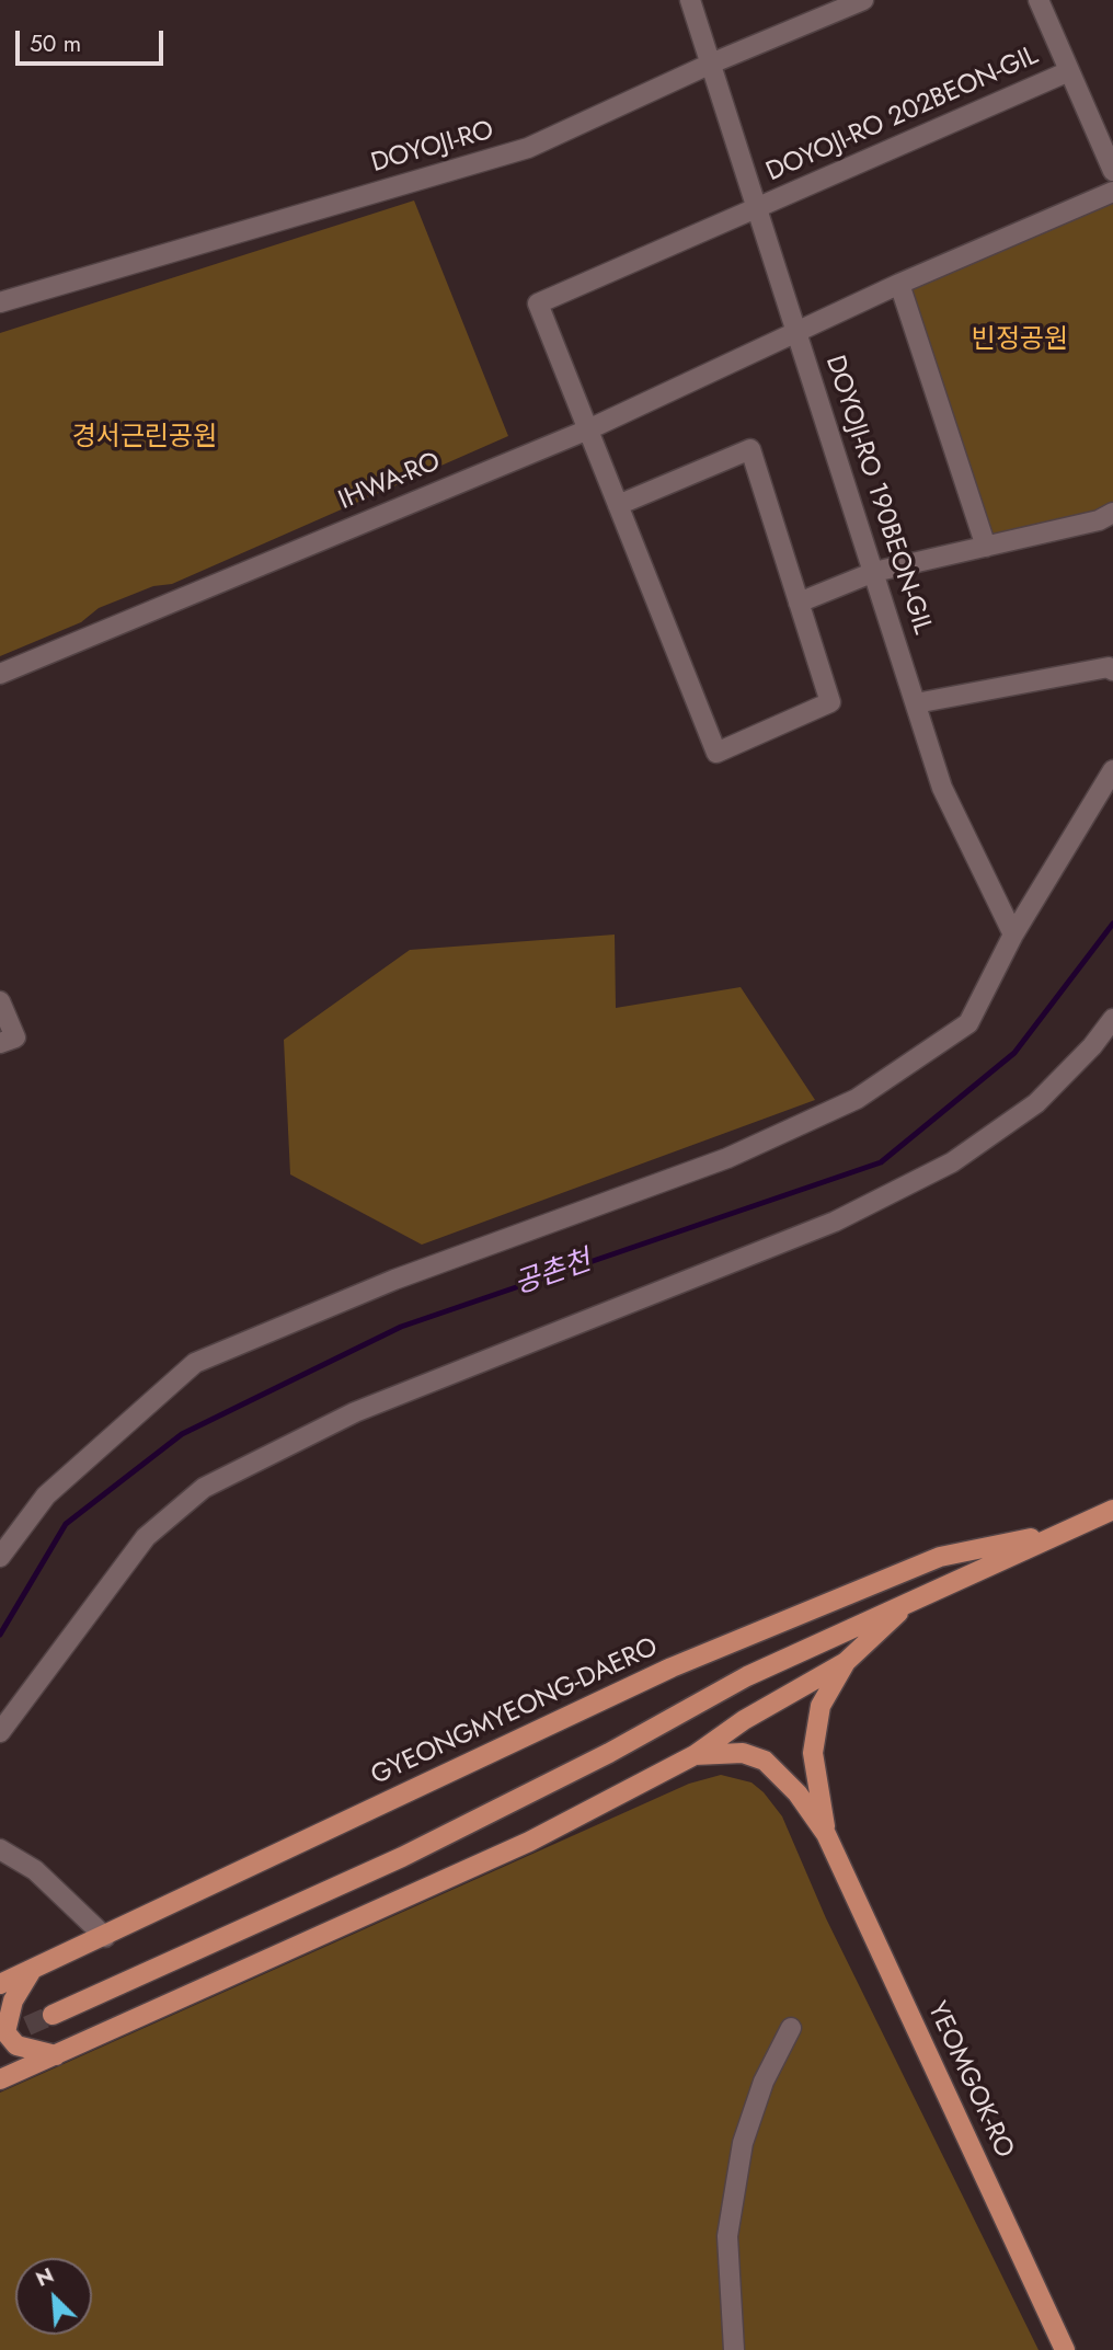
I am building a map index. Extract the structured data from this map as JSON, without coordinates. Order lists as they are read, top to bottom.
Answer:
{
  "streets": {
    "main road": ["GYEONGMYEONG-DAERO", "YEOMGOK-RO"],
    "street": [
      "DOYOJI-RO 202BEON-GIL",
      "DOYOJI-RO",
      "IHWA-RO",
      "DOYOJI-RO 190BEON-GIL"
    ]
  },
  "crossings": [
    ["DOYOJI-RO 202BEON-GIL", "IHWA-RO"],
    ["DOYOJI-RO 202BEON-GIL", "DOYOJI-RO 190BEON-GIL"],
    ["DOYOJI-RO", "DOYOJI-RO 190BEON-GIL"],
    ["IHWA-RO", "DOYOJI-RO 190BEON-GIL"],
    ["GYEONGMYEONG-DAERO", "YEOMGOK-RO"]
  ],
  "water": ["공촌천"],
  "parks": ["빈정공원", "경서근린공원"],
  "scale_bar": "50 m",
  "north": "top left"
}
